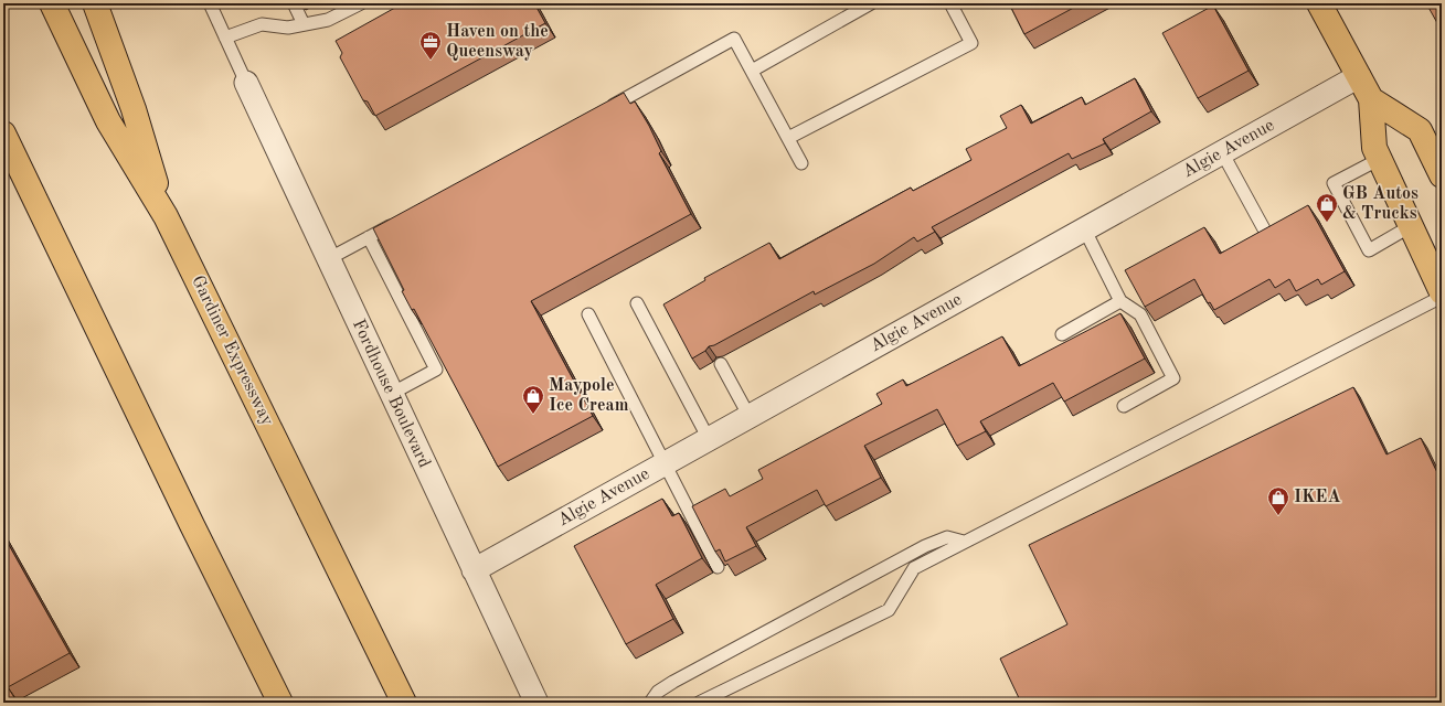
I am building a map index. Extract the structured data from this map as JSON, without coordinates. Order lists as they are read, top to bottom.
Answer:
{
  "streets": {
    "main road": ["Gardiner Expressway"],
    "street": ["Algie Avenue", "Fordhouse Boulevard"]
  },
  "crossings": [
    ["Algie Avenue", "Fordhouse Boulevard"]
  ],
  "places": {
    "office": ["Haven on the Queensway"],
    "shop": ["GB Autos & Trucks", "Maypole Ice Cream", "IKEA"]
  }
}
